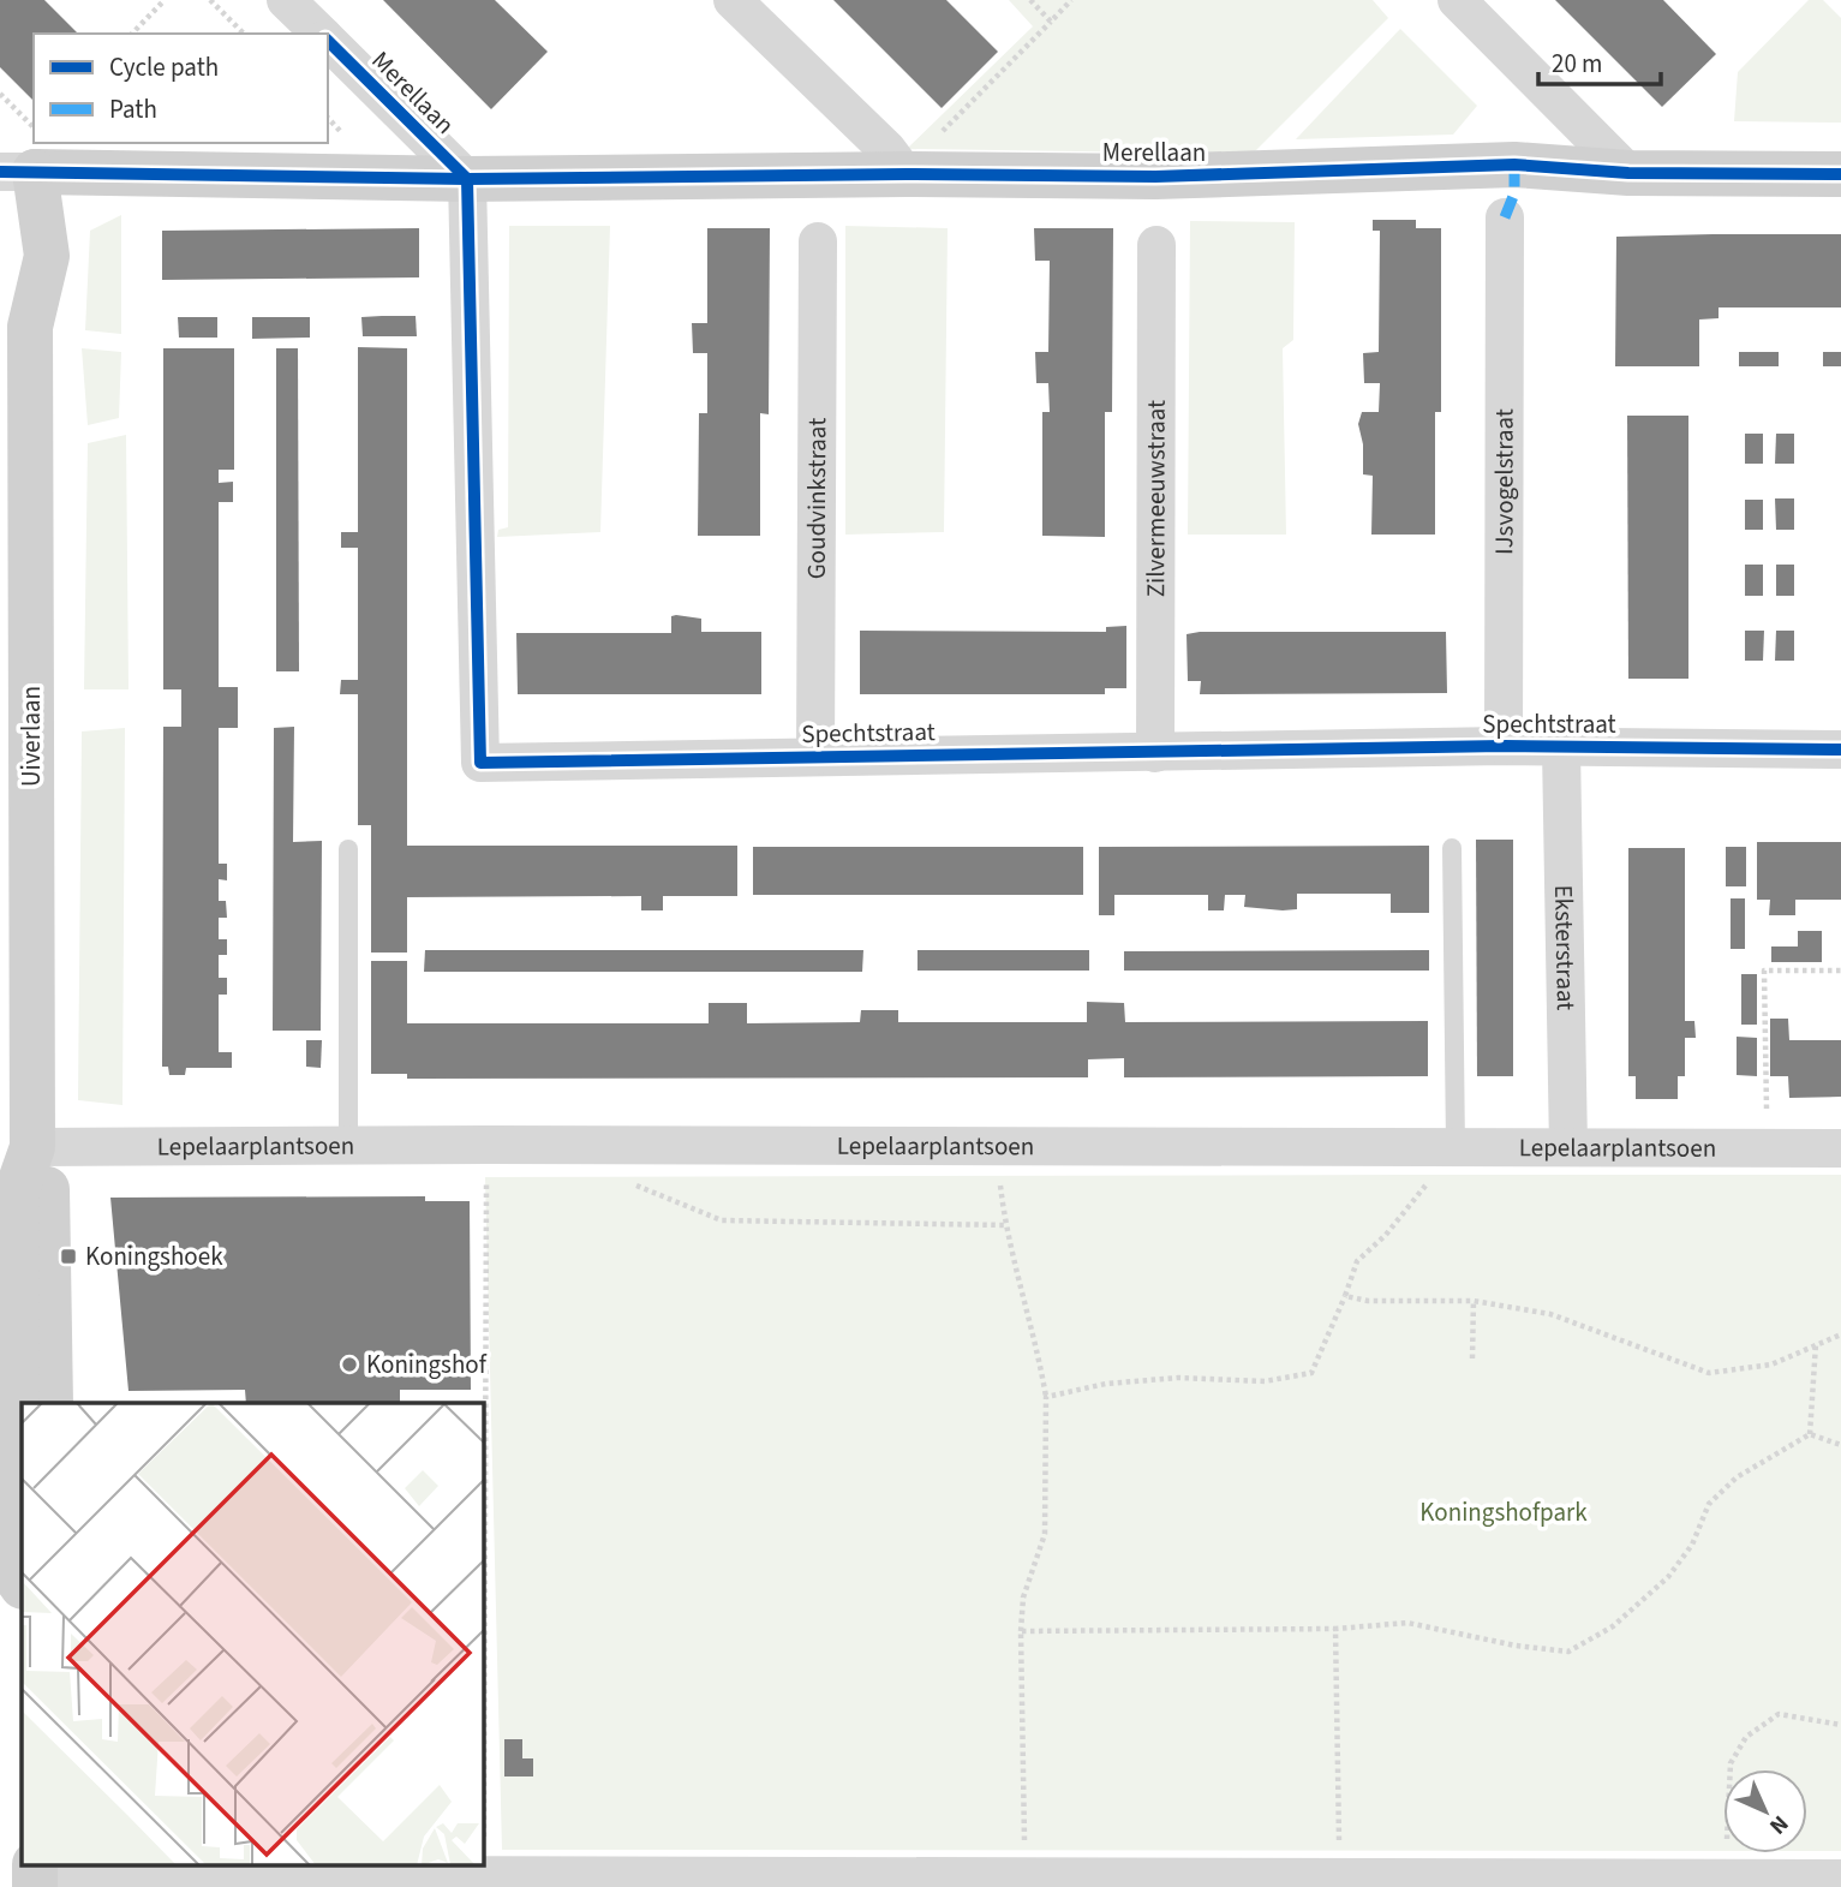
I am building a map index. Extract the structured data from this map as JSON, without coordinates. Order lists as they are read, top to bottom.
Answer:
{
  "streets": {
    "street": [
      "Merellaan",
      "IJsvogelstraat",
      "Goudvinkstraat",
      "Zilvermeeuwstraat",
      "Spechtstraat",
      "Uiverlaan",
      "Eksterstraat",
      "Lepelaarplantsoen"
    ]
  },
  "crossings": [
    ["Merellaan", "Spechtstraat"],
    ["Merellaan", "Uiverlaan"],
    ["IJsvogelstraat", "Spechtstraat"],
    ["Goudvinkstraat", "Spechtstraat"],
    ["Zilvermeeuwstraat", "Spechtstraat"],
    ["Spechtstraat", "Eksterstraat"],
    ["Uiverlaan", "Lepelaarplantsoen"],
    ["Eksterstraat", "Lepelaarplantsoen"]
  ],
  "parks": ["Koningshofpark"],
  "places": {
    "transit": ["Koningshoek"],
    "other": ["Koningshof"]
  },
  "legend": ["Cycle path", "Path"],
  "scale_bar": "20 m",
  "north": "bottom right"
}
